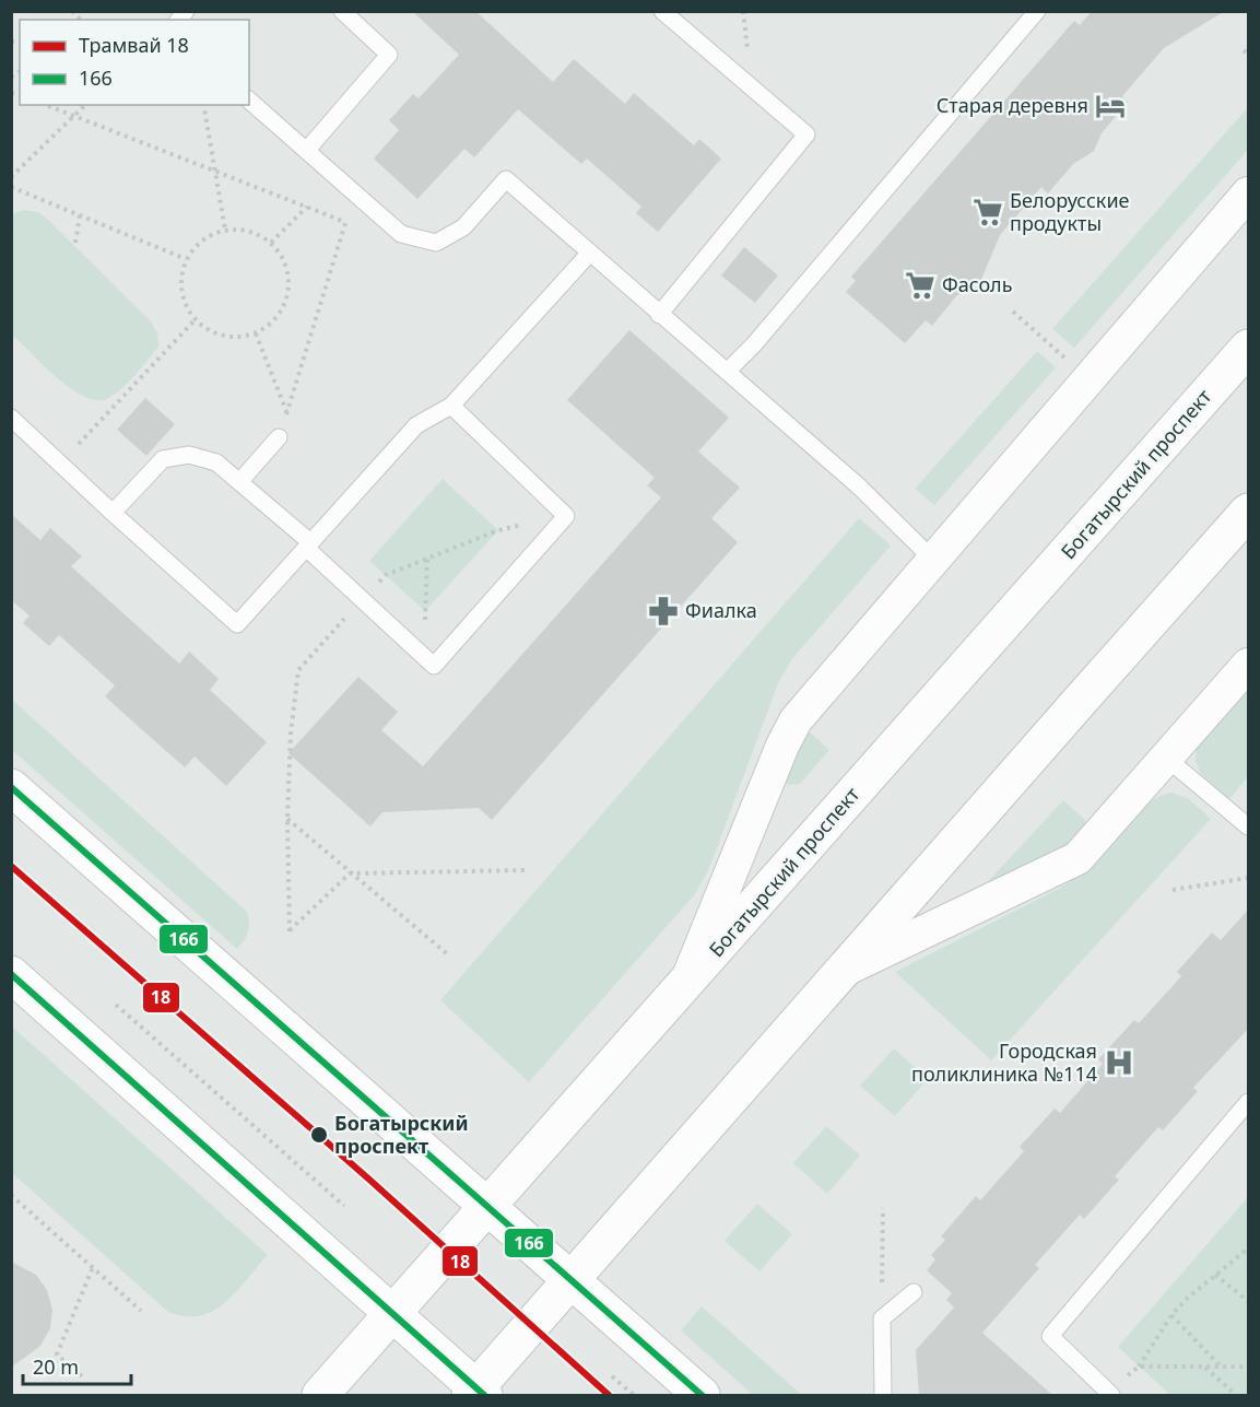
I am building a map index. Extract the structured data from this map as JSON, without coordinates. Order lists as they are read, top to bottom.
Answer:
{
  "streets": {
    "main road": ["Богатырский проспект"]
  },
  "places": {
    "hotel": ["Старая деревня"],
    "supermarket": ["Белорусские продукты", "Фасоль"],
    "pharmacy": ["Фиалка"],
    "hospital": ["Городская поликлиника №114"],
    "other": ["Богатырский проспект"]
  },
  "lines": ["transit line 166", "tram line 18"],
  "legend": ["Трамвай 18", "166"],
  "scale_bar": "20 m"
}
